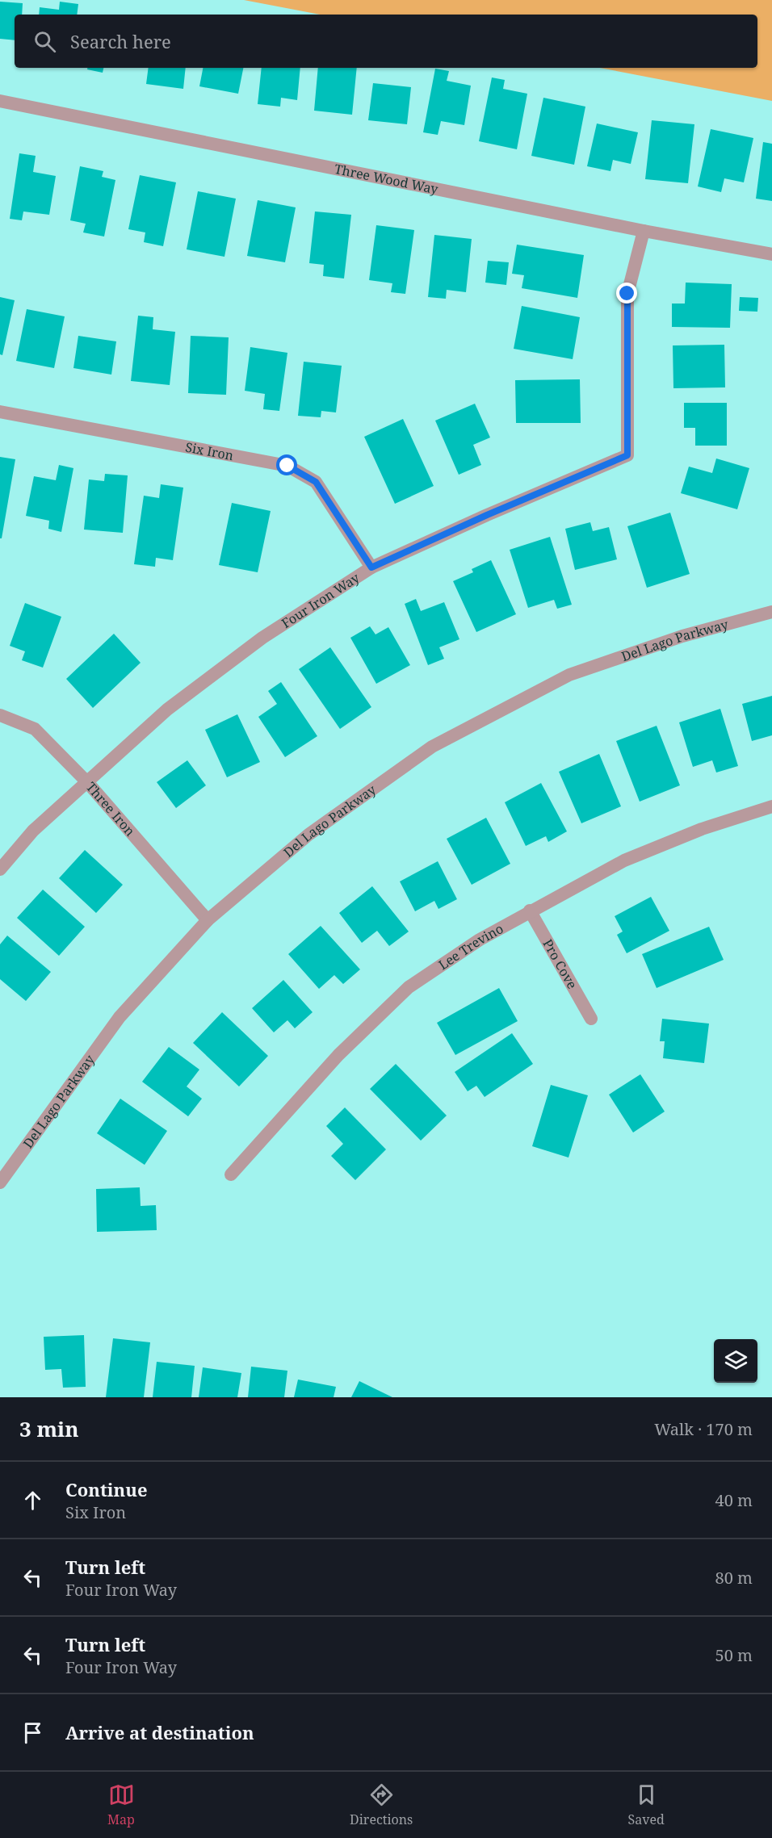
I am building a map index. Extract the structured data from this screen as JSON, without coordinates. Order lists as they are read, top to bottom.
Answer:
{
  "streets": {
    "street": [
      "Three Wood Way",
      "Six Iron",
      "Four Iron Way",
      "Del Lago Parkway",
      "Three Iron",
      "Lee Trevino",
      "Pro Cove"
    ]
  },
  "crossings": [
    ["Three Wood Way", "Four Iron Way"],
    ["Six Iron", "Four Iron Way"],
    ["Four Iron Way", "Three Iron"],
    ["Del Lago Parkway", "Three Iron"],
    ["Lee Trevino", "Pro Cove"]
  ],
  "page": {
    "search": "Search here",
    "heading": ["3 min", "Walk · 170 m"],
    "list": [
      ["Continue", "Six Iron", "40 m"],
      ["Turn left", "Four Iron Way", "80 m"],
      ["Turn left", "Four Iron Way", "50 m"],
      "Arrive at destination"
    ],
    "nav": ["Map", "Directions", "Saved"]
  }
}
